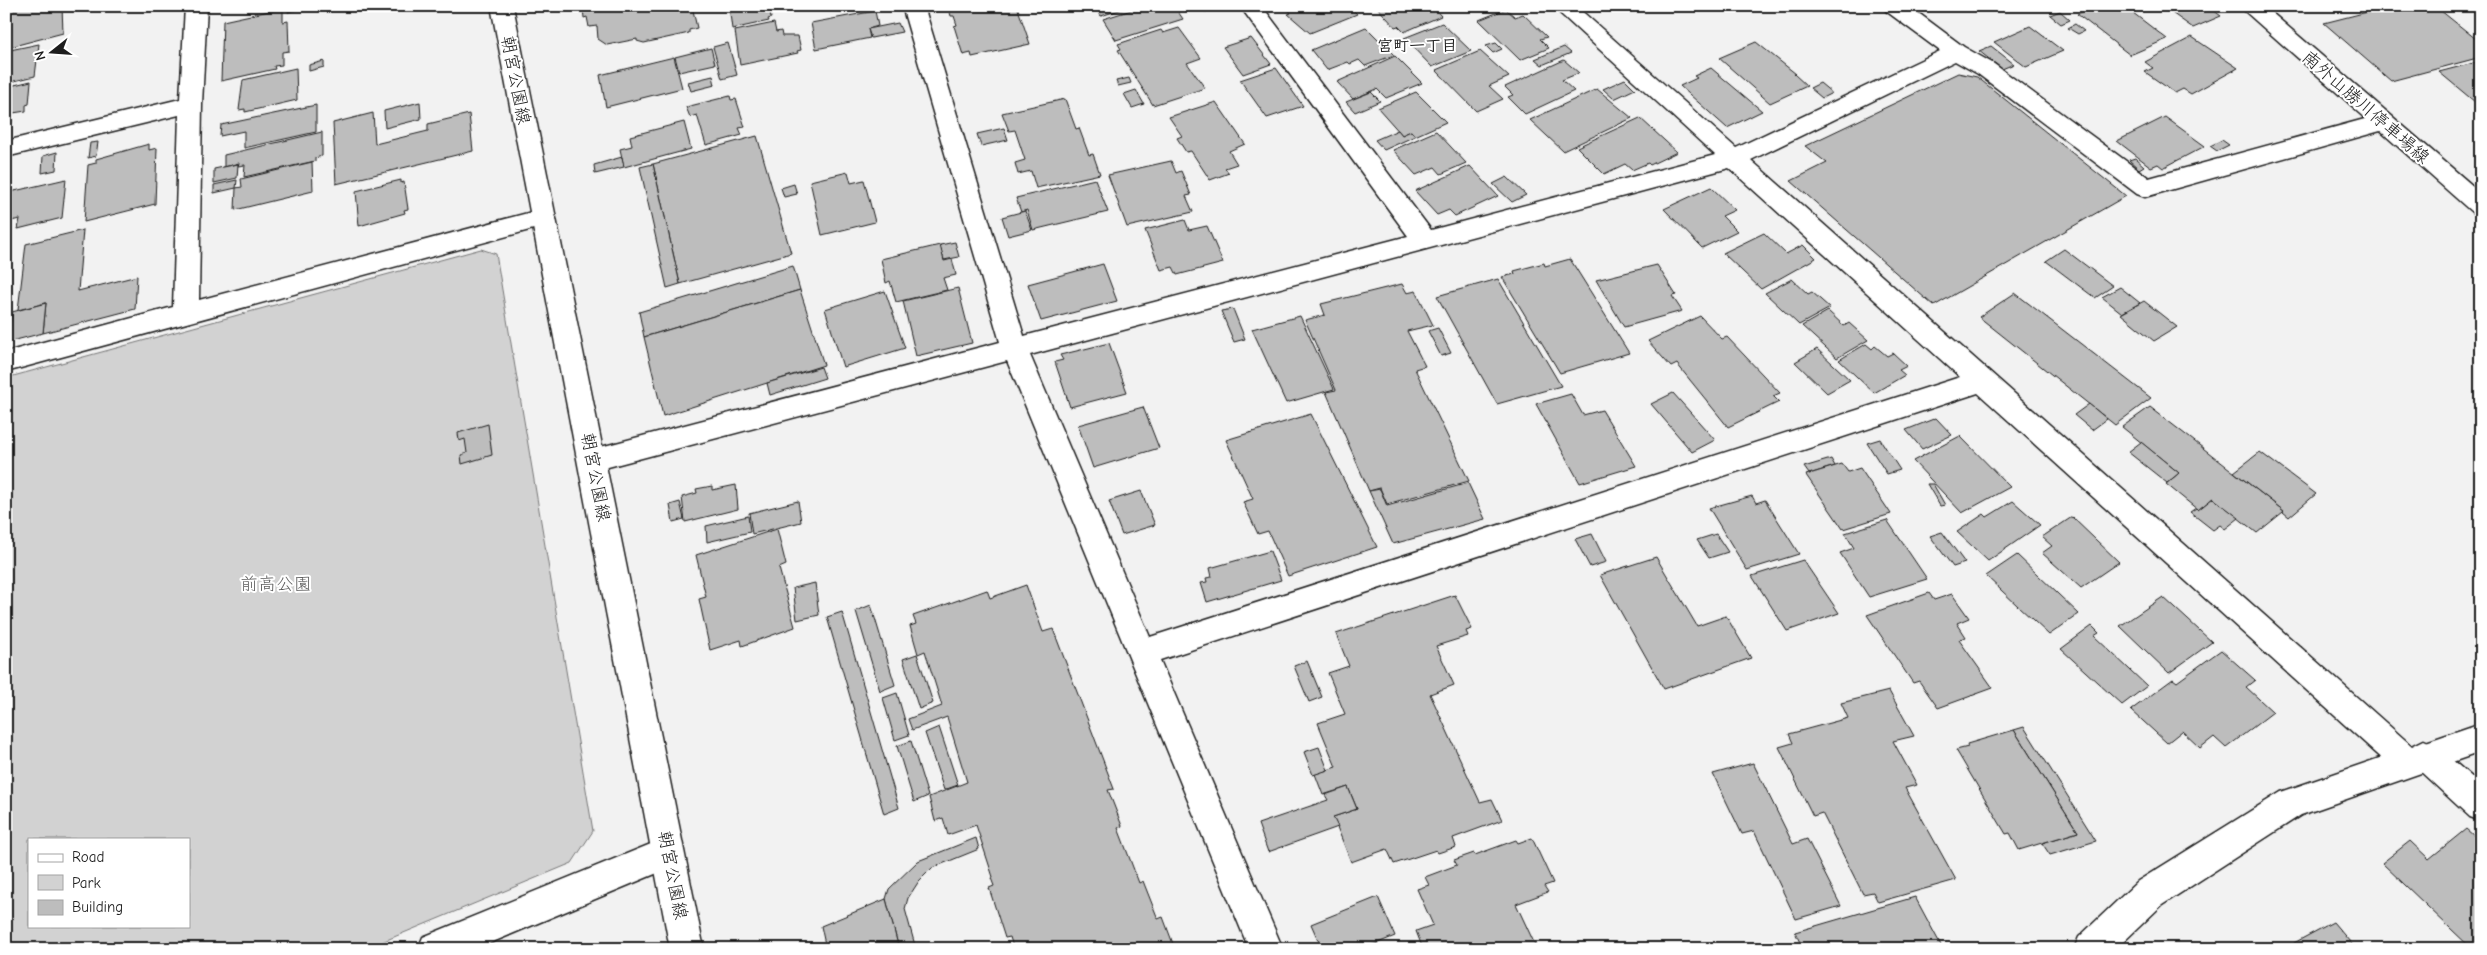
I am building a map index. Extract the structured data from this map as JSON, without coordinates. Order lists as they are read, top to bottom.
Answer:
{
  "streets": {
    "street": ["朝宮公園線", "南外山勝川停車場線"]
  },
  "districts": ["宮町一丁目"],
  "parks": ["前高公園"],
  "legend": ["Road", "Park", "Building"],
  "north": "left"
}
